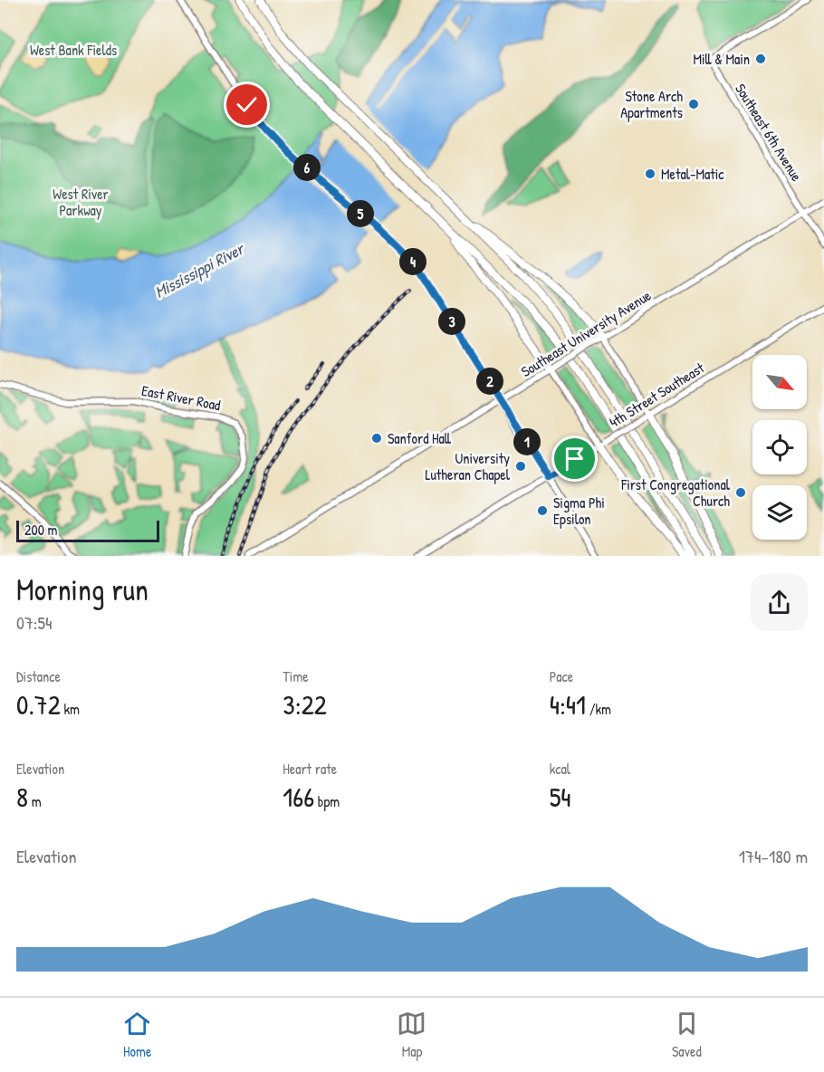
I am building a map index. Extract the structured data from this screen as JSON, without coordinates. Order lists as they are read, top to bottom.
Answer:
{
  "streets": {
    "street": [
      "Southeast 6th Avenue",
      "Southeast University Avenue",
      "4th Street Southeast",
      "East River Road"
    ]
  },
  "crossings": [
    ["Southeast 6th Avenue", "Southeast University Avenue"]
  ],
  "water": ["Mississippi River"],
  "parks": ["West Bank Fields", "West River Parkway"],
  "places": [
    "Mill & Main",
    "Stone Arch Apartments",
    "Metal-Matic",
    "Sanford Hall",
    "University Lutheran Chapel",
    "First Congregational Church",
    "Sigma Phi Epsilon"
  ],
  "scale_bar": "200 m",
  "north": "bottom right",
  "page": {
    "pins": [
      "6",
      "5",
      "4",
      "3",
      "2",
      "1"
    ],
    "scale": "200 m",
    "heading": ["Morning run", "07:54"],
    "stats": [
      ["Distance", "0.72 km"],
      ["Time", "3:22"],
      ["Pace", "4:41 /km"],
      ["Elevation", "8 m"],
      ["Heart rate", "166 bpm"],
      ["kcal", "54"]
    ],
    "chart": ["Elevation", "174–180 m"],
    "tabs": ["Home", "Map", "Saved"]
  }
}
